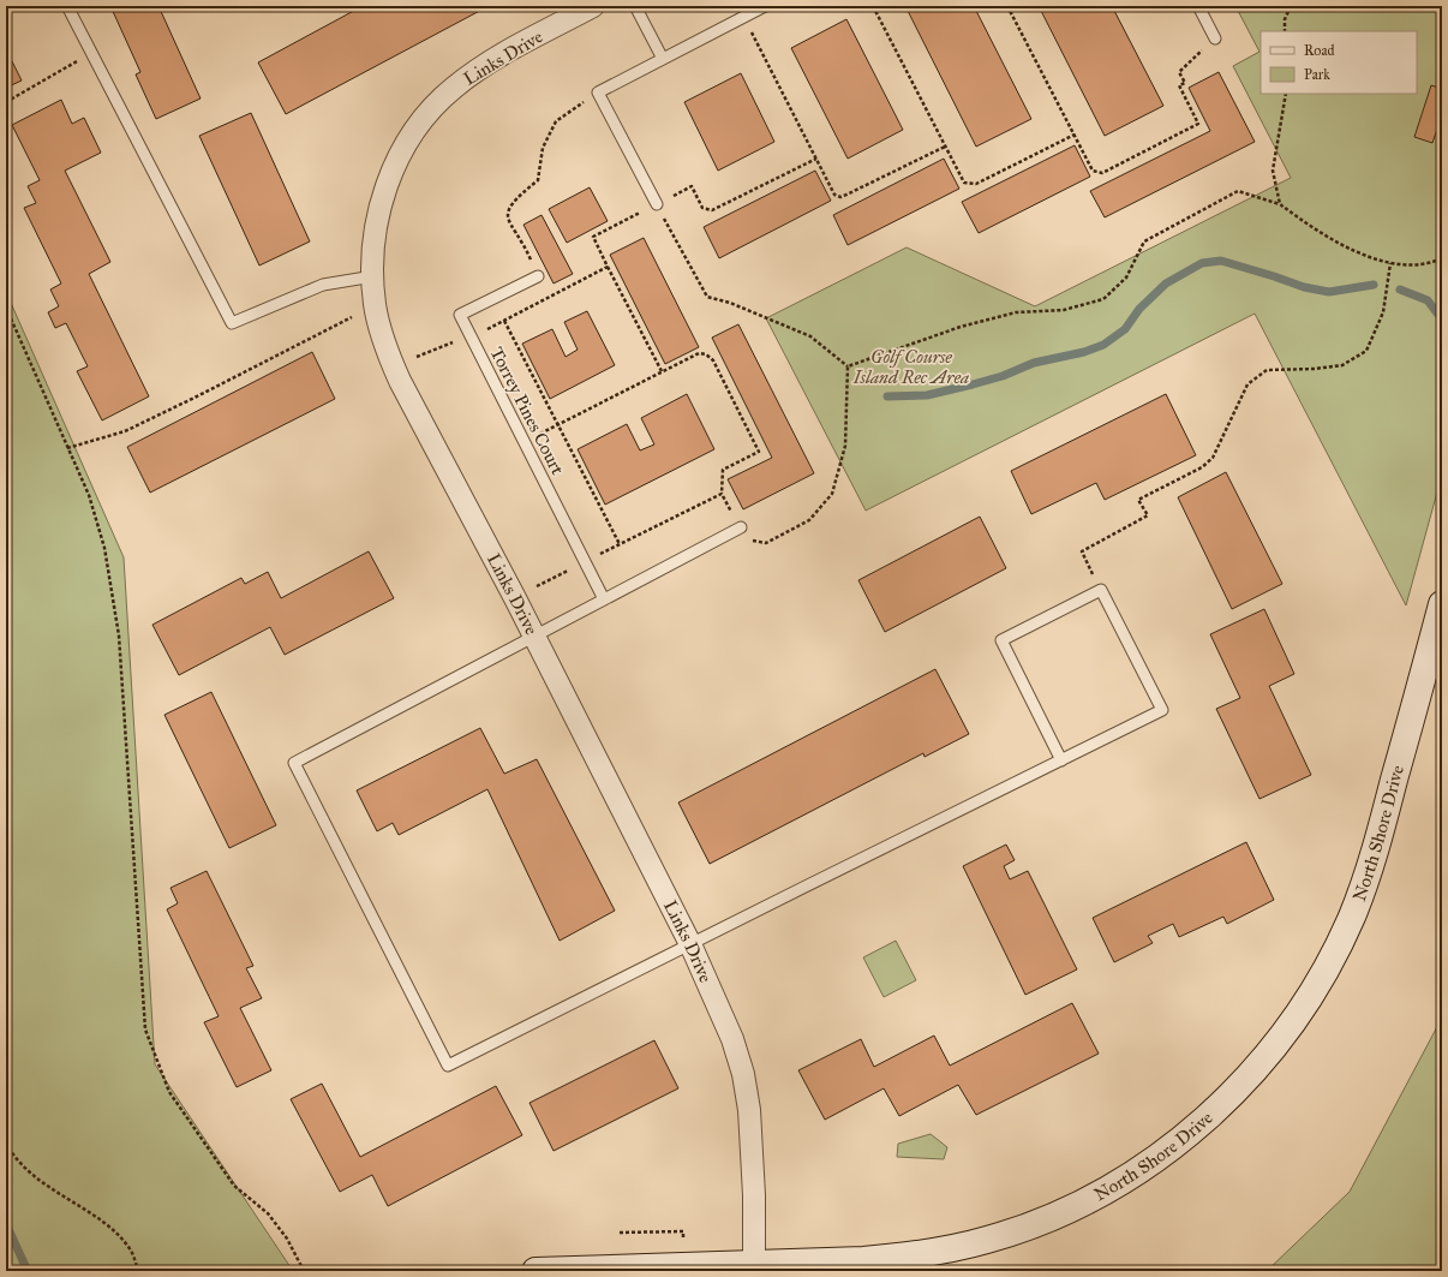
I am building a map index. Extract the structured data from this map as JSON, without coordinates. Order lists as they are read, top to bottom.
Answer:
{
  "streets": {
    "street": ["Links Drive", "North Shore Drive"],
    "lane": ["Torrey Pines Court"]
  },
  "crossings": [
    ["Links Drive", "North Shore Drive"]
  ],
  "parks": ["Golf Course Island Rec Area"],
  "legend": ["Road", "Park"]
}
